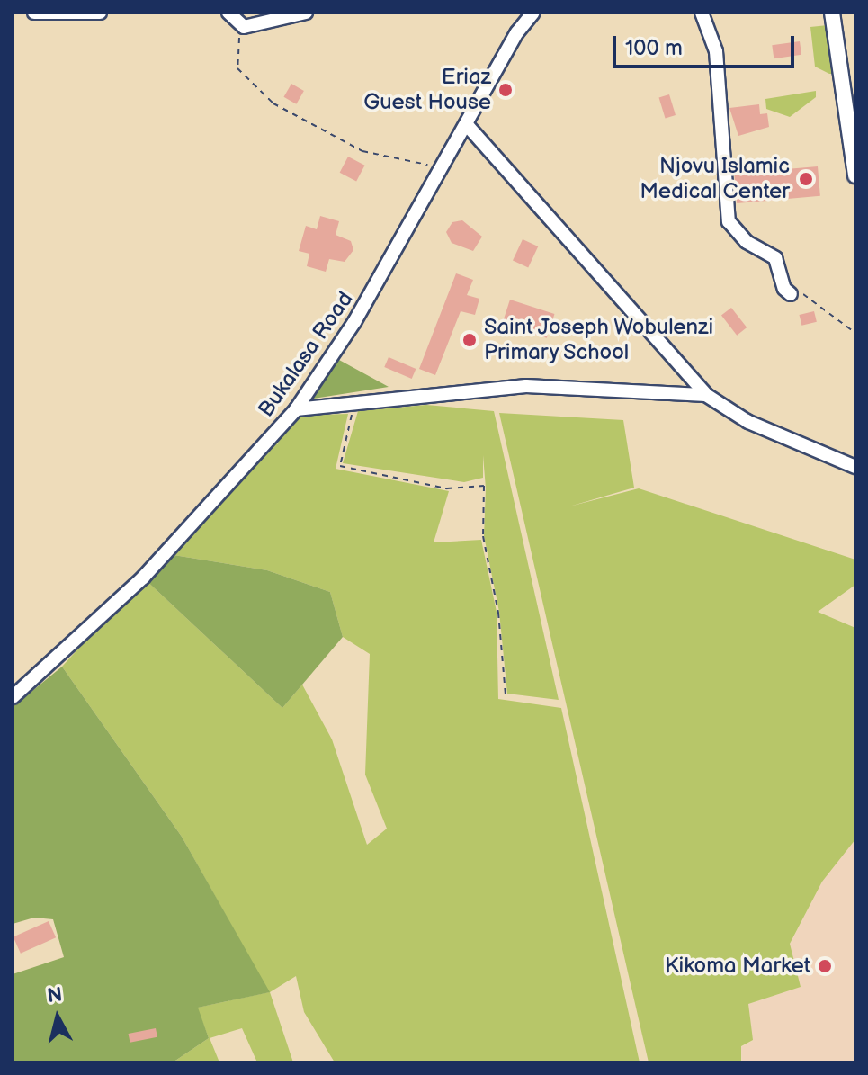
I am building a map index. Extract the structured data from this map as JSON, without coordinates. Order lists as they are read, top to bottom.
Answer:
{
  "streets": {
    "street": ["Bukalasa Road"]
  },
  "places": [
    "Eriaz Guest House",
    "Njovu Islamic Medical Center",
    "Saint Joseph Wobulenzi Primary School",
    "Kikoma Market"
  ],
  "scale_bar": "100 m",
  "north": "top"
}
